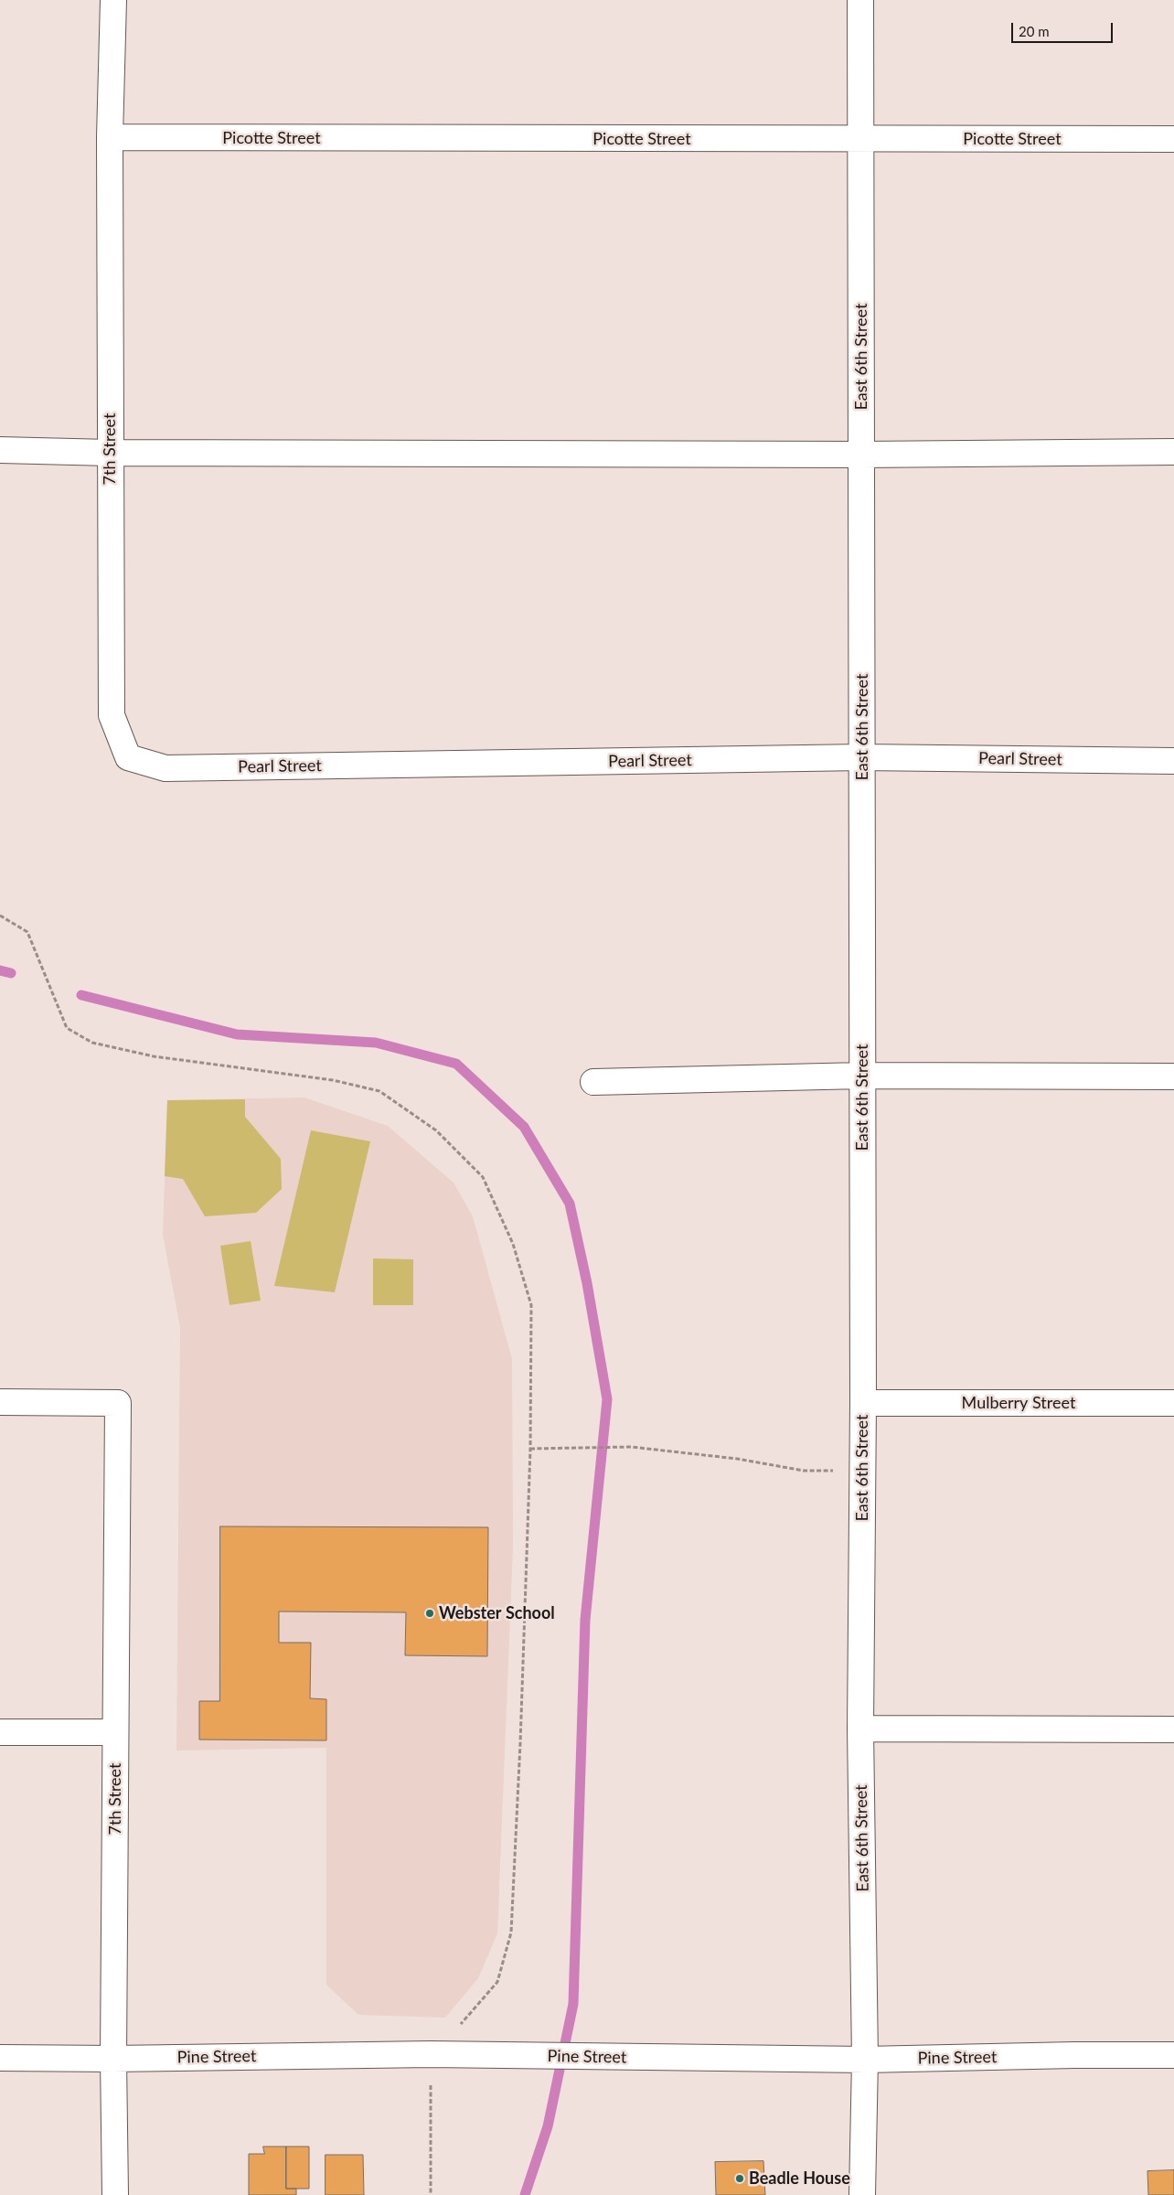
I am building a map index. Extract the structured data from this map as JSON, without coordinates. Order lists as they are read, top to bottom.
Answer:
{
  "streets": {
    "street": [
      "Picotte Street",
      "East 6th Street",
      "7th Street",
      "Pearl Street",
      "Mulberry Street",
      "Pine Street"
    ]
  },
  "crossings": [
    ["Picotte Street", "East 6th Street"],
    ["Picotte Street", "7th Street"],
    ["East 6th Street", "Pearl Street"],
    ["East 6th Street", "Mulberry Street"],
    ["East 6th Street", "Pine Street"],
    ["7th Street", "Pearl Street"],
    ["7th Street", "Pine Street"]
  ],
  "places": ["Webster School", "Beadle House"],
  "scale_bar": "20 m"
}
